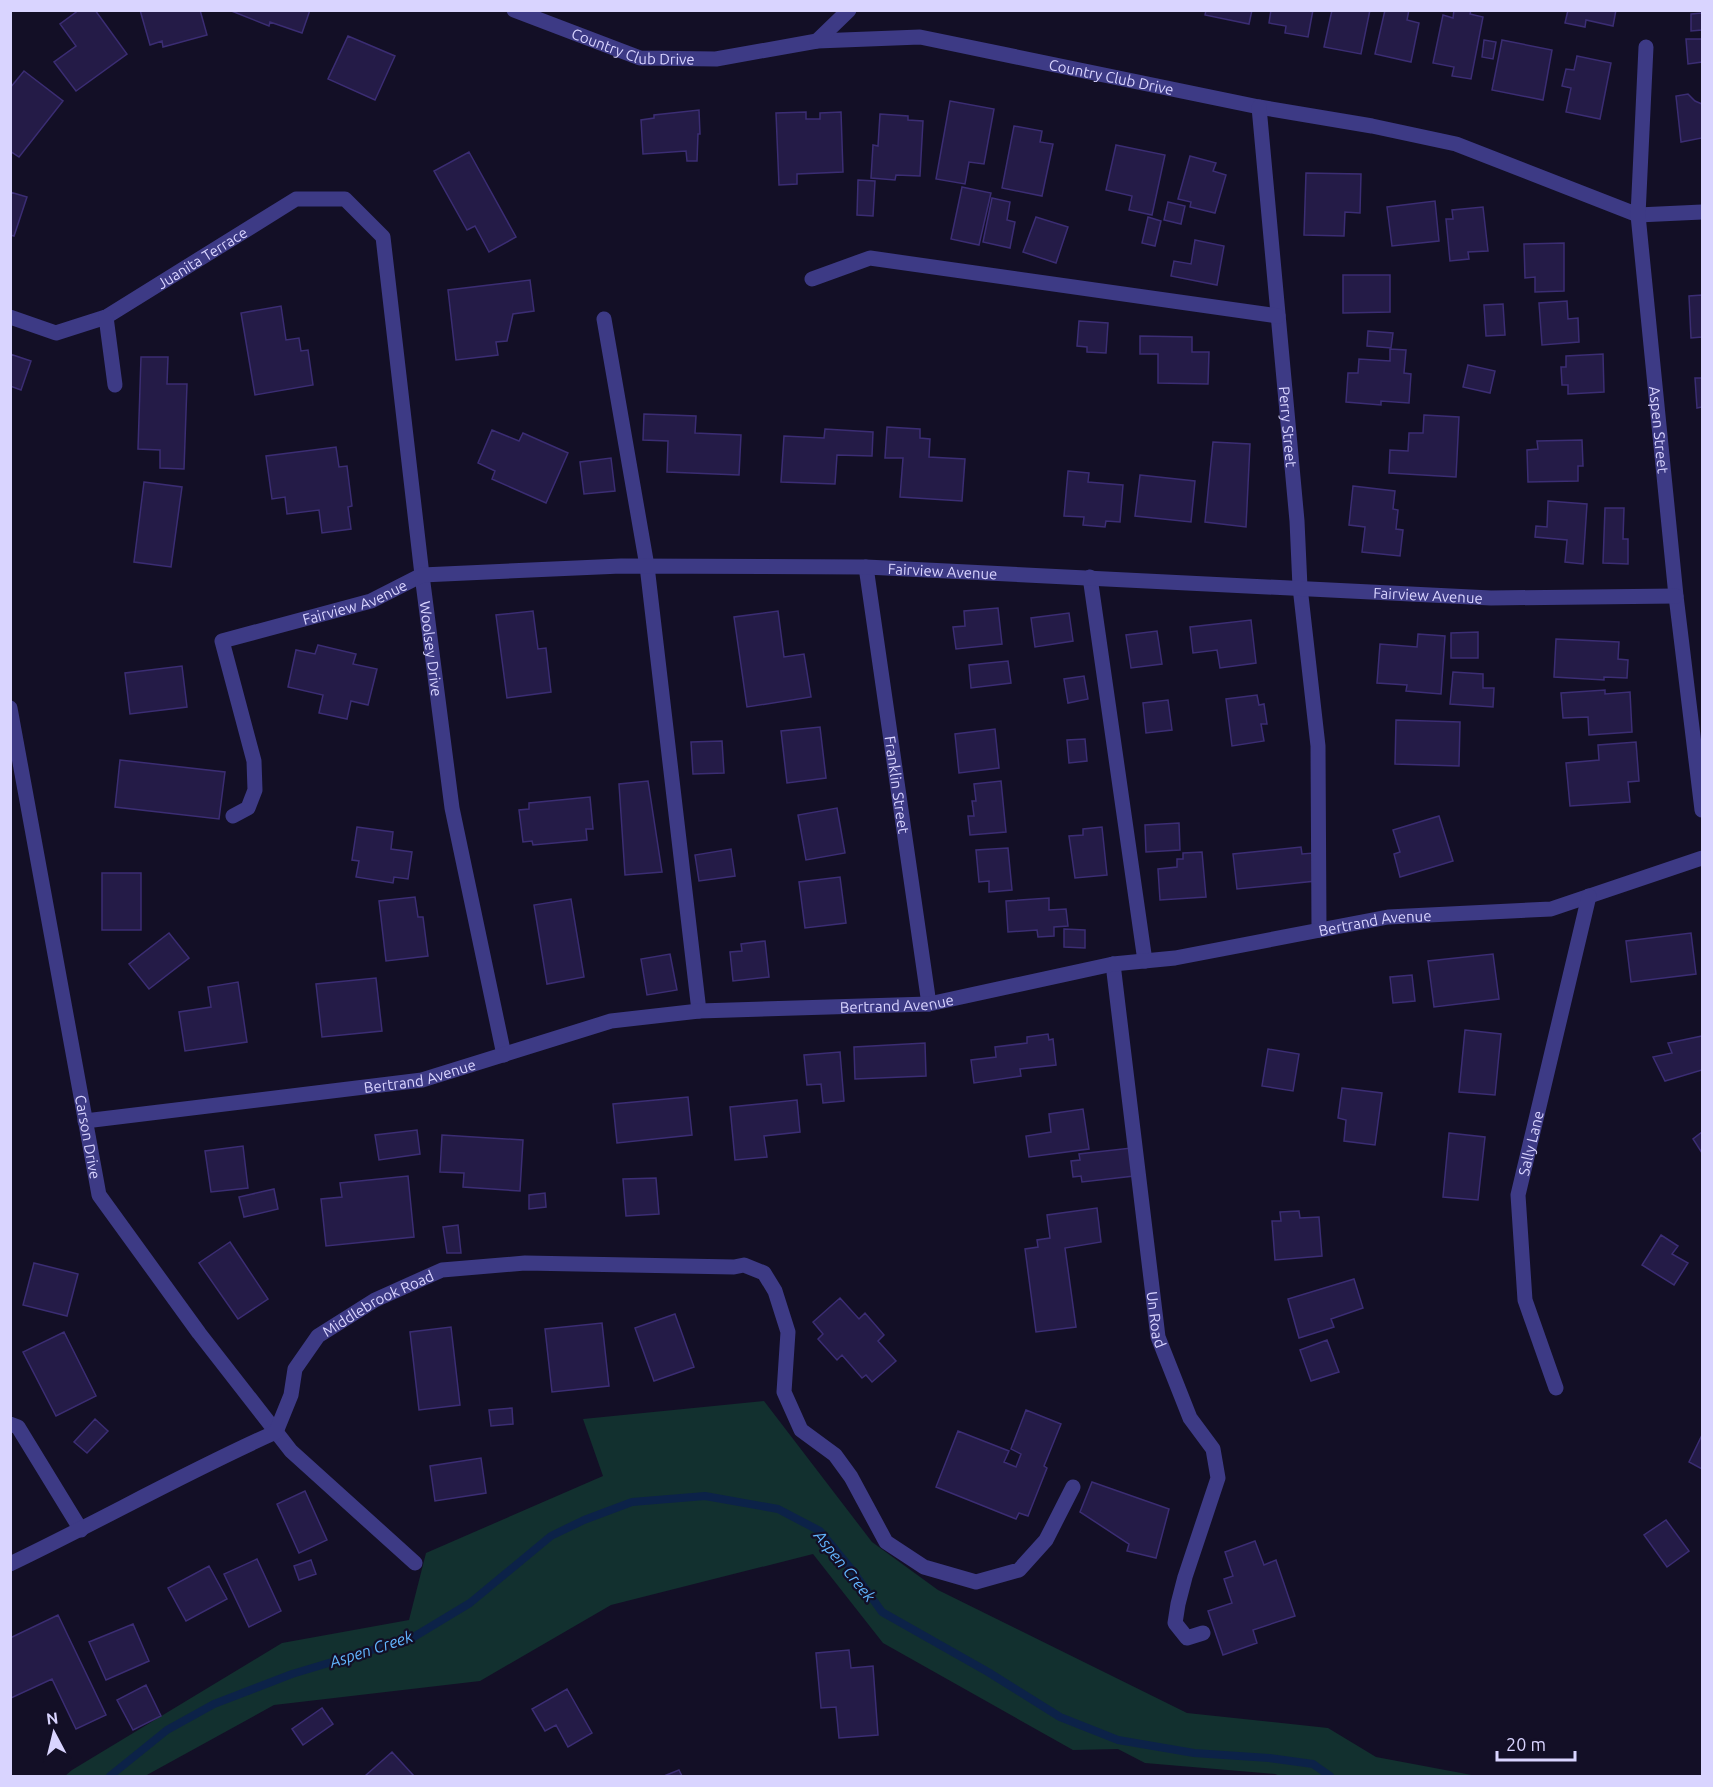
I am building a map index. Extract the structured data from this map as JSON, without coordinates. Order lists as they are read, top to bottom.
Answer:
{
  "streets": {
    "street": [
      "Country Club Drive",
      "Juanita Terrace",
      "Perry Street",
      "Aspen Street",
      "Fairview Avenue",
      "Woolsey Drive",
      "Franklin Street",
      "Bertrand Avenue",
      "Carson Drive",
      "Sally Lane",
      "Middlebrook Road",
      "Un Road"
    ]
  },
  "crossings": [
    ["Country Club Drive", "Perry Street"],
    ["Country Club Drive", "Aspen Street"],
    ["Juanita Terrace", "Woolsey Drive"],
    ["Perry Street", "Fairview Avenue"],
    ["Perry Street", "Bertrand Avenue"],
    ["Aspen Street", "Fairview Avenue"],
    ["Fairview Avenue", "Woolsey Drive"],
    ["Fairview Avenue", "Franklin Street"],
    ["Woolsey Drive", "Bertrand Avenue"],
    ["Franklin Street", "Bertrand Avenue"],
    ["Bertrand Avenue", "Carson Drive"],
    ["Bertrand Avenue", "Sally Lane"],
    ["Bertrand Avenue", "Un Road"],
    ["Carson Drive", "Middlebrook Road"]
  ],
  "water": ["Aspen Creek"],
  "scale_bar": "20 m",
  "north": "top"
}
